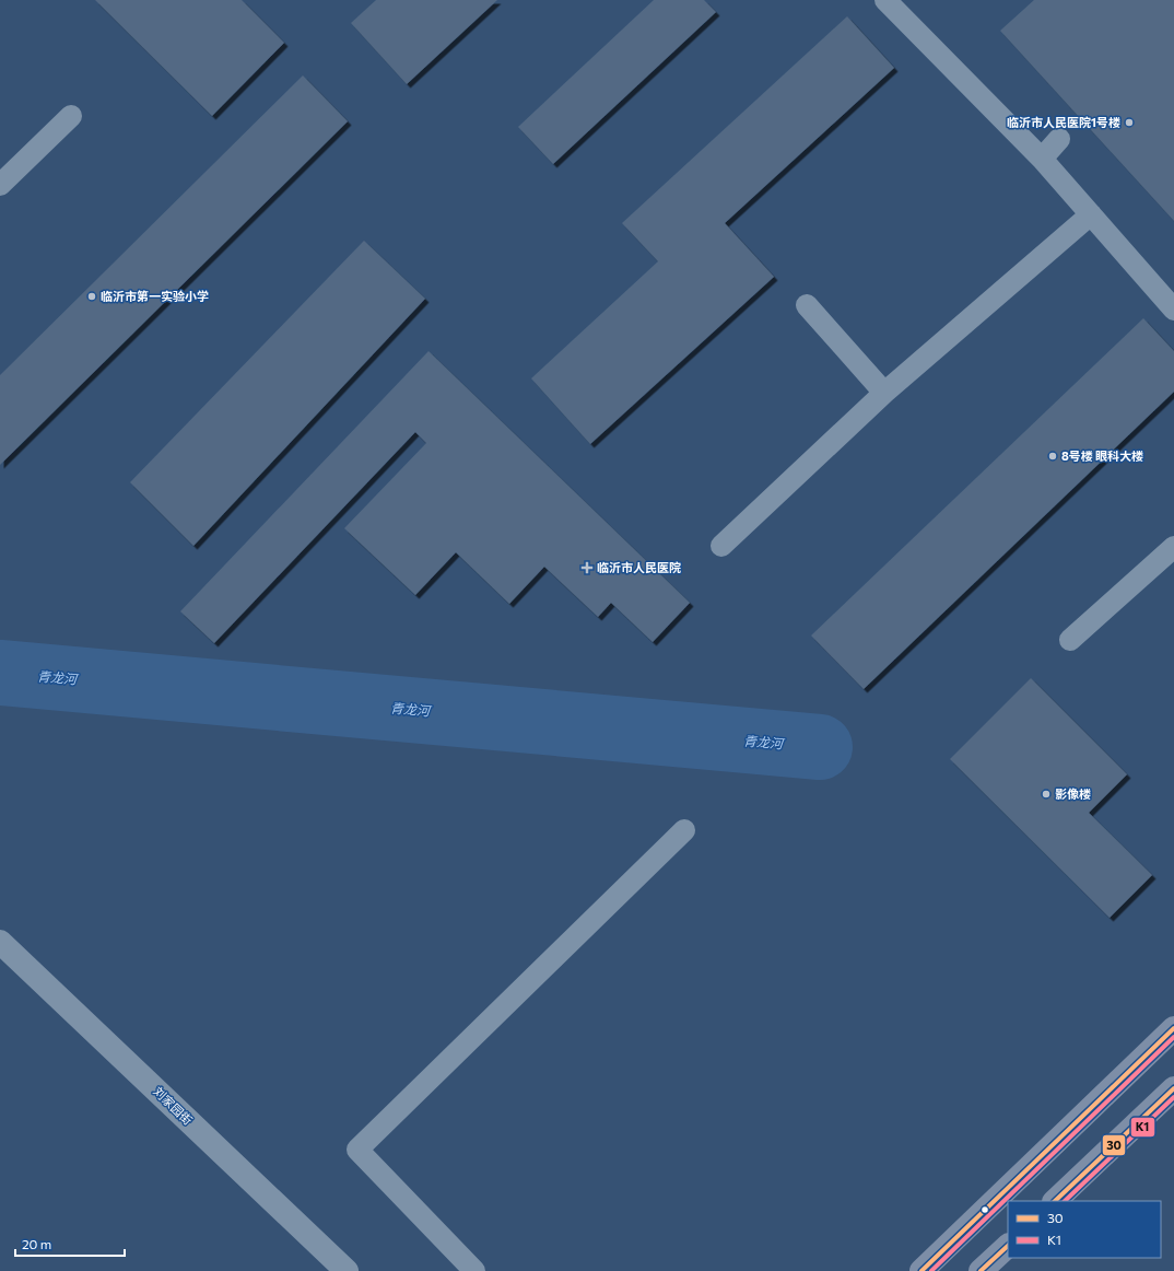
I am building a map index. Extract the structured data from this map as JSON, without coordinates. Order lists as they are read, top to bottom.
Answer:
{
  "streets": {
    "street": ["刘家园街"]
  },
  "water": ["青龙河"],
  "places": {
    "other": [
      "临沂市人民医院1号楼",
      "临沂市第一实验小学",
      "8号楼 眼科大楼",
      "影像楼"
    ],
    "health": ["临沂市人民医院"]
  },
  "lines": ["transit line 30", "transit line K1"],
  "legend": ["30", "K1"],
  "scale_bar": "20 m"
}
